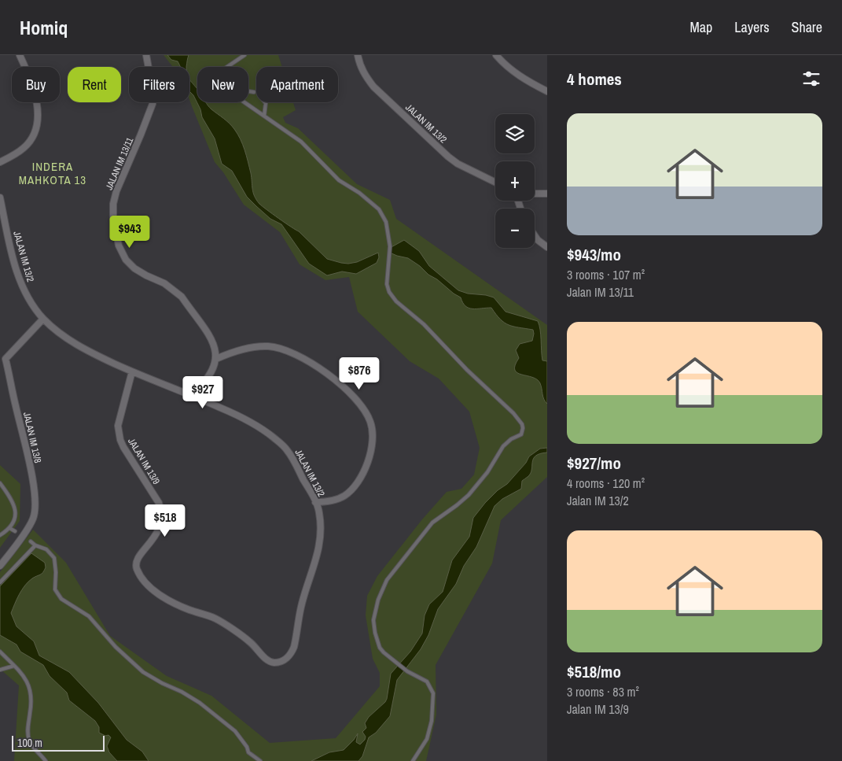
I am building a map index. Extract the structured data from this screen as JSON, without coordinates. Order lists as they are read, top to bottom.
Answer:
{
  "streets": {
    "street": [
      "JALAN IM 13/2",
      "JALAN IM 13/11",
      "JALAN IM 13/8",
      "JALAN IM 13/9"
    ]
  },
  "crossings": [
    ["JALAN IM 13/2", "JALAN IM 13/9"]
  ],
  "districts": ["INDERA MAHKOTA 13"],
  "scale_bar": "100 m",
  "page": {
    "header": "Homiq",
    "nav": ["Map", "Layers", "Share"],
    "heading": "4 homes",
    "chip": [
      "Buy",
      "Rent",
      "Filters",
      "New",
      "Apartment"
    ],
    "list": [
      {
        "name": "$943/mo",
        "note": "3 rooms · 107 m² · Jalan IM 13/11"
      },
      {
        "name": "$927/mo",
        "note": "4 rooms · 120 m² · Jalan IM 13/2"
      },
      {
        "name": "$518/mo",
        "note": "3 rooms · 83 m² · Jalan IM 13/9"
      }
    ],
    "map_buttons": ["+", "−"],
    "price": [
      "$943",
      "$876",
      "$927",
      "$518"
    ],
    "scale": "100 m"
  }
}
